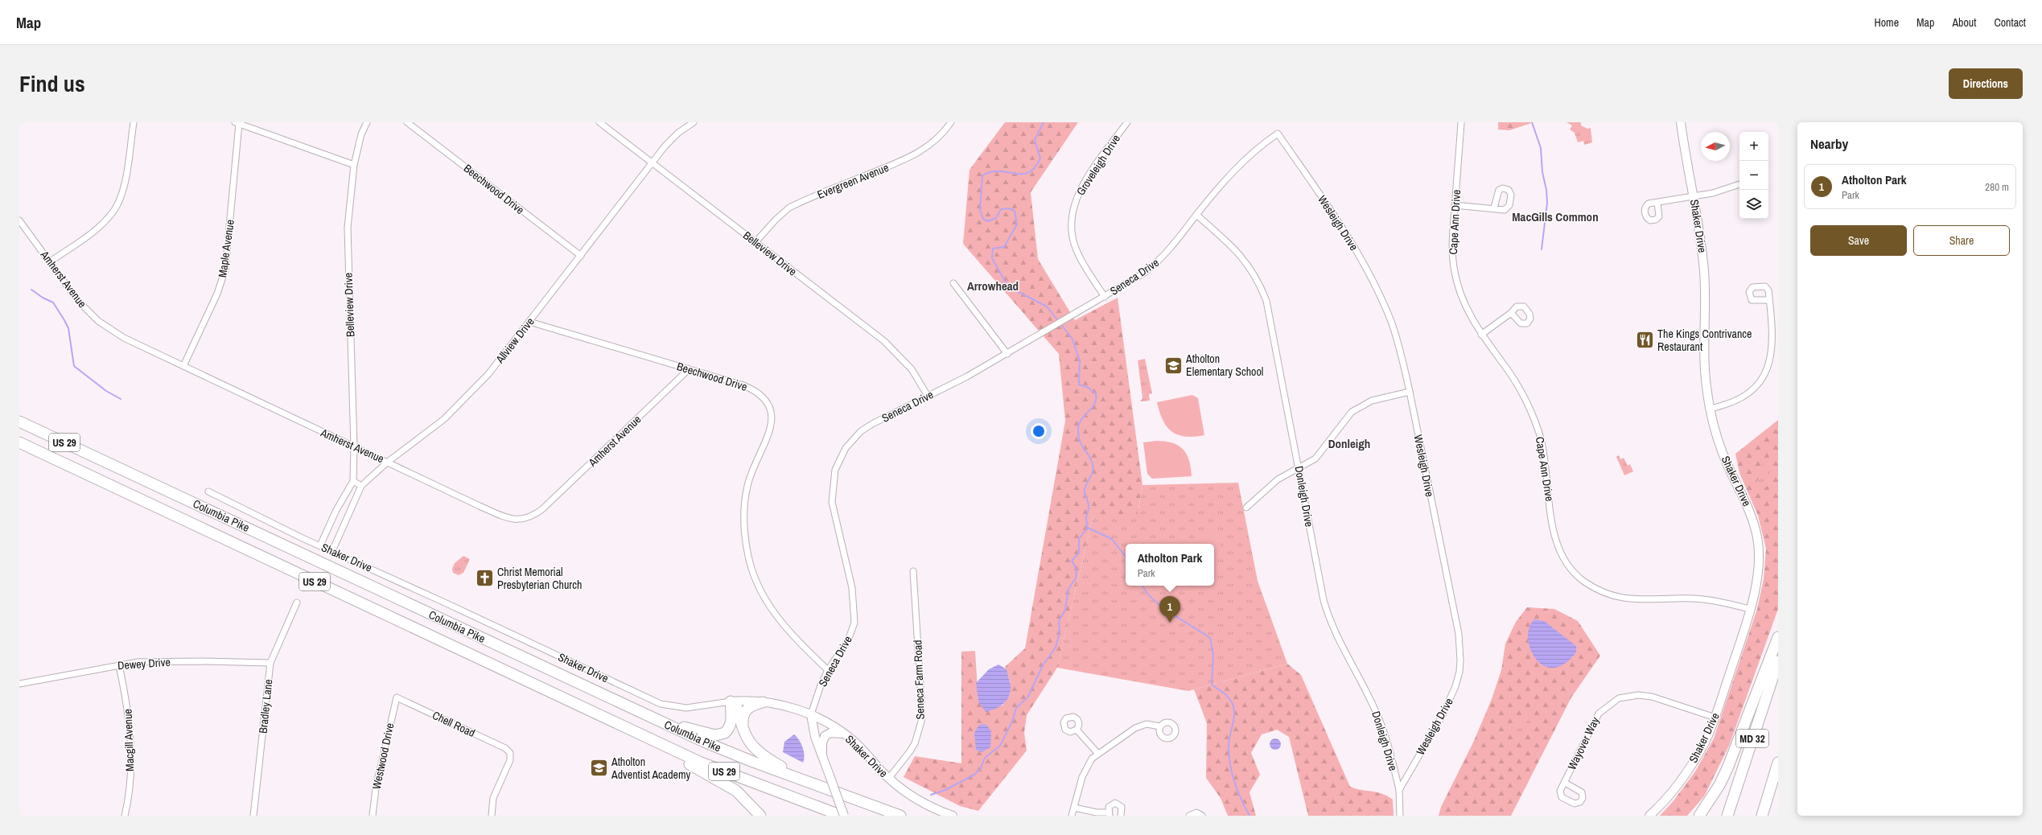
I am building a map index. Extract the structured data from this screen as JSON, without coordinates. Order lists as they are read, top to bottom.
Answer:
{
  "streets": {
    "highway": ["US 29", "Columbia Pike", "MD 32"],
    "street": [
      "Groveleigh Drive",
      "Evergreen Avenue",
      "Beechwood Drive",
      "Cape Ann Drive",
      "Wesleigh Drive",
      "Shaker Drive",
      "Maple Avenue",
      "Belleview Drive",
      "Seneca Drive",
      "Amherst Avenue",
      "Allview Drive",
      "Donleigh Drive",
      "Dewey Drive",
      "Seneca Farm Road",
      "Bradley Lane",
      "Chell Road",
      "Macgill Avenue",
      "Wayover Way",
      "Westwood Drive"
    ]
  },
  "crossings": [
    ["Groveleigh Drive", "Seneca Drive"],
    ["Evergreen Avenue", "Belleview Drive"],
    ["Beechwood Drive", "Seneca Drive"],
    ["Beechwood Drive", "Amherst Avenue"],
    ["Beechwood Drive", "Allview Drive"],
    ["Cape Ann Drive", "Shaker Drive"],
    ["Wesleigh Drive", "Seneca Drive"],
    ["Wesleigh Drive", "Donleigh Drive"],
    ["Shaker Drive", "Seneca Drive"],
    ["Shaker Drive", "Allview Drive"],
    ["Shaker Drive", "Seneca Farm Road"],
    ["Shaker Drive", "Wayover Way"],
    ["Maple Avenue", "Amherst Avenue"],
    ["Belleview Drive", "Seneca Drive"],
    ["Belleview Drive", "Amherst Avenue"],
    ["Belleview Drive", "Allview Drive"],
    ["Seneca Drive", "Donleigh Drive"],
    ["Amherst Avenue", "Allview Drive"],
    ["Dewey Drive", "Bradley Lane"],
    ["Dewey Drive", "Macgill Avenue"],
    ["Chell Road", "Westwood Drive"]
  ],
  "districts": ["MacGills Common", "Arrowhead", "Donleigh"],
  "places": {
    "restaurant": ["The Kings Contrivance Restaurant"],
    "school or university": ["Atholton Elementary School", "Atholton Adventist Academy"],
    "church": ["Christ Memorial Presbyterian Church"]
  },
  "north": "left",
  "page": {
    "header": "Map",
    "nav": [
      "Home",
      "Map",
      "About",
      "Contact"
    ],
    "title": "Find us",
    "buttons": [
      "Directions",
      ["Save", "Share"]
    ],
    "heading": "Nearby",
    "map_buttons": ["+", "−"],
    "list": [
      {
        "mark": "1",
        "name": "Atholton Park",
        "note": "Park",
        "value": "280 m"
      }
    ],
    "popup": ["Atholton Park", "Park"],
    "pins": "1"
  }
}
